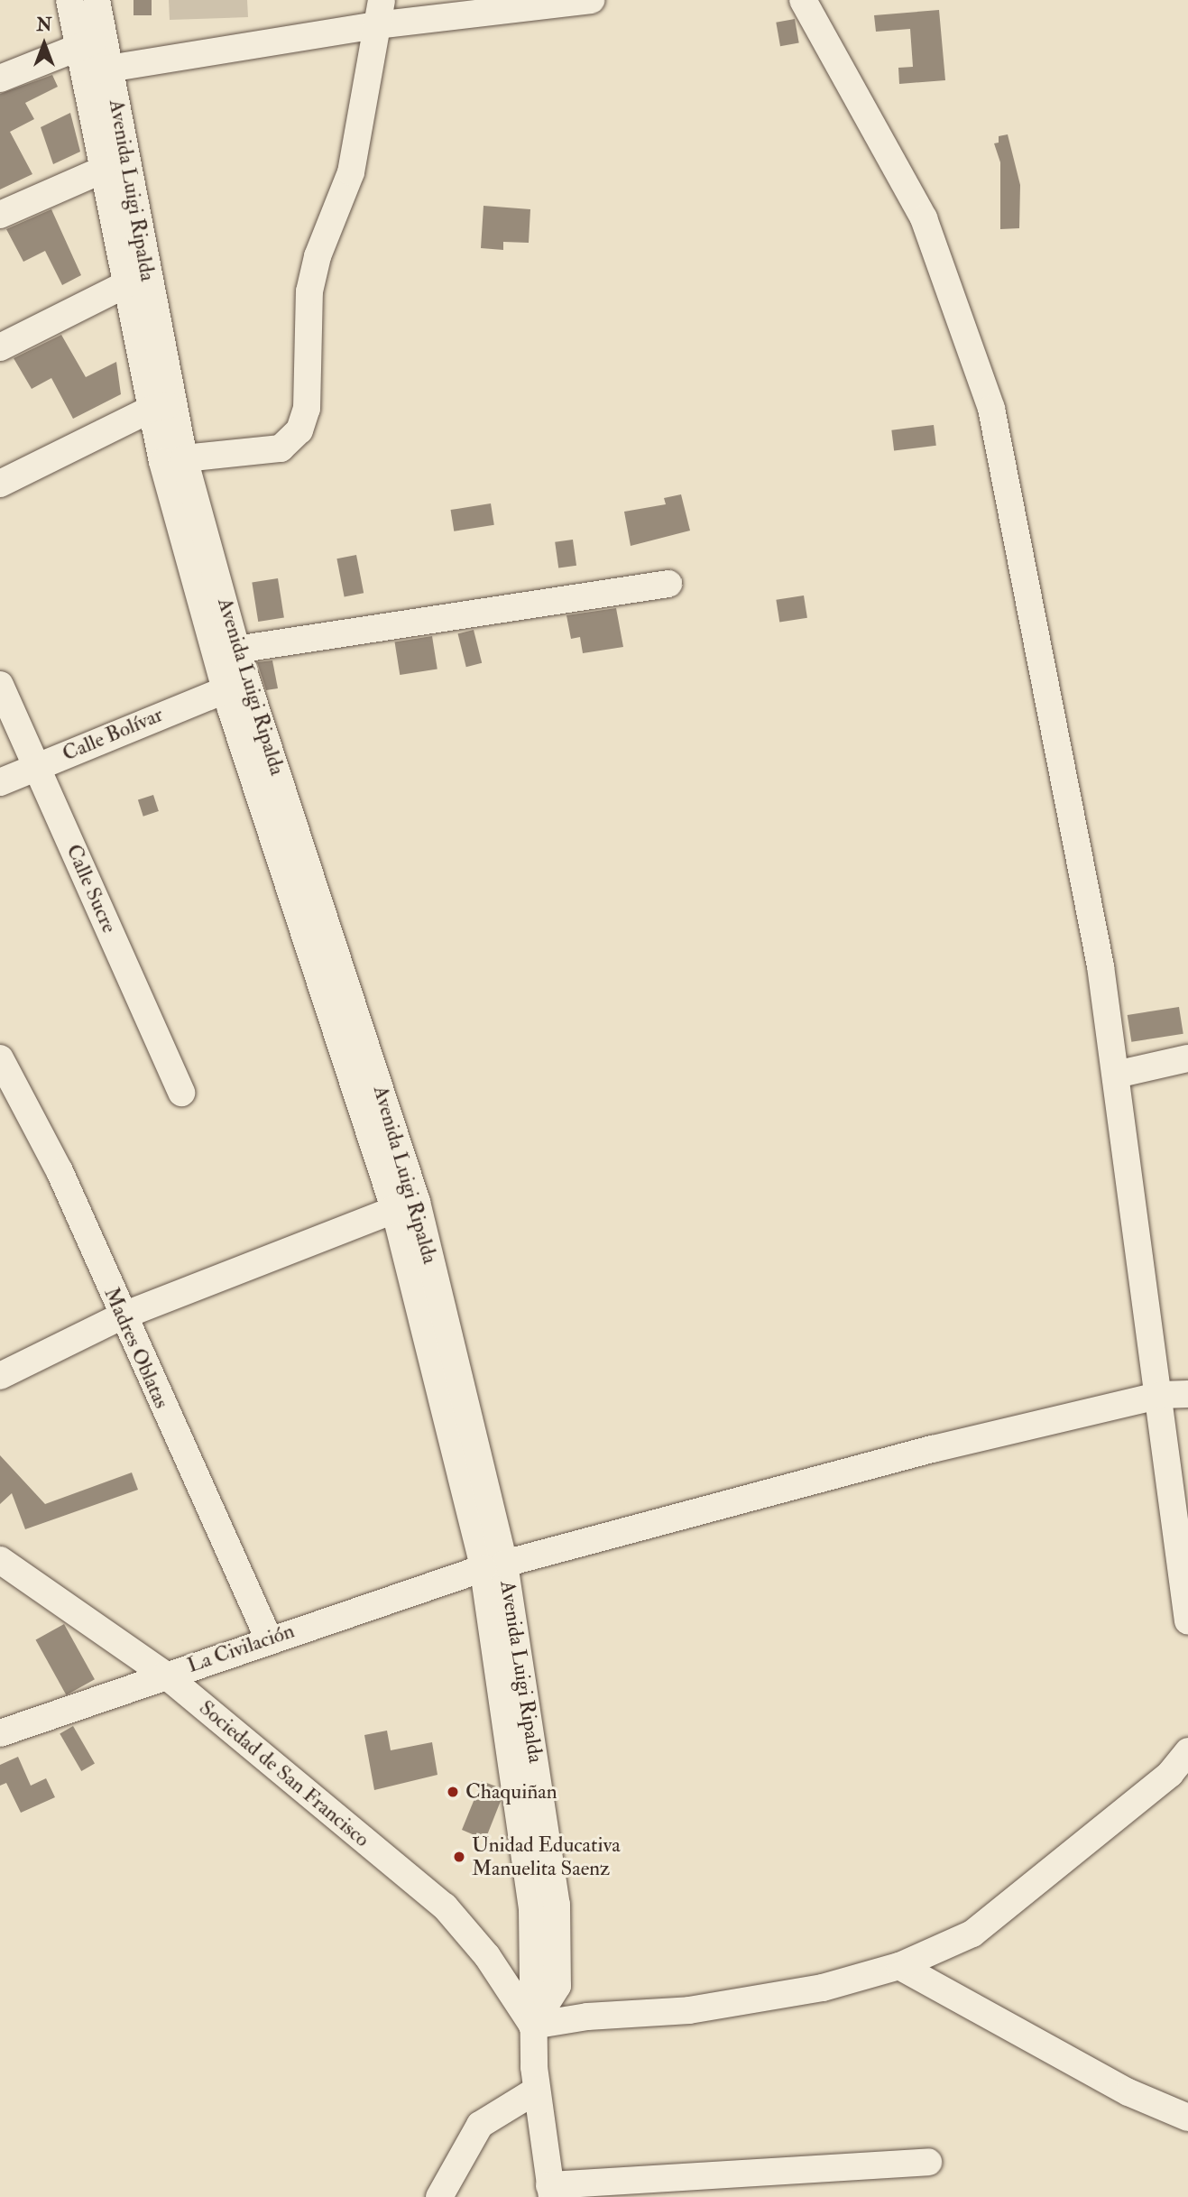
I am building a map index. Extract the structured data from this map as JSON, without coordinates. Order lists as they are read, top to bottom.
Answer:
{
  "streets": {
    "street": [
      "Avenida Luigi Ripalda",
      "Calle Bolívar",
      "Calle Sucre",
      "Madres Oblatas",
      "La Civilación",
      "Sociedad de San Francisco"
    ]
  },
  "crossings": [
    ["Avenida Luigi Ripalda", "Calle Bolívar"],
    ["Avenida Luigi Ripalda", "La Civilación"],
    ["Avenida Luigi Ripalda", "Sociedad de San Francisco"],
    ["Calle Bolívar", "Calle Sucre"],
    ["Madres Oblatas", "La Civilación"],
    ["La Civilación", "Sociedad de San Francisco"]
  ],
  "places": ["Chaquiñan", "Unidad Educativa Manuelita Saenz"],
  "north": "top"
}
